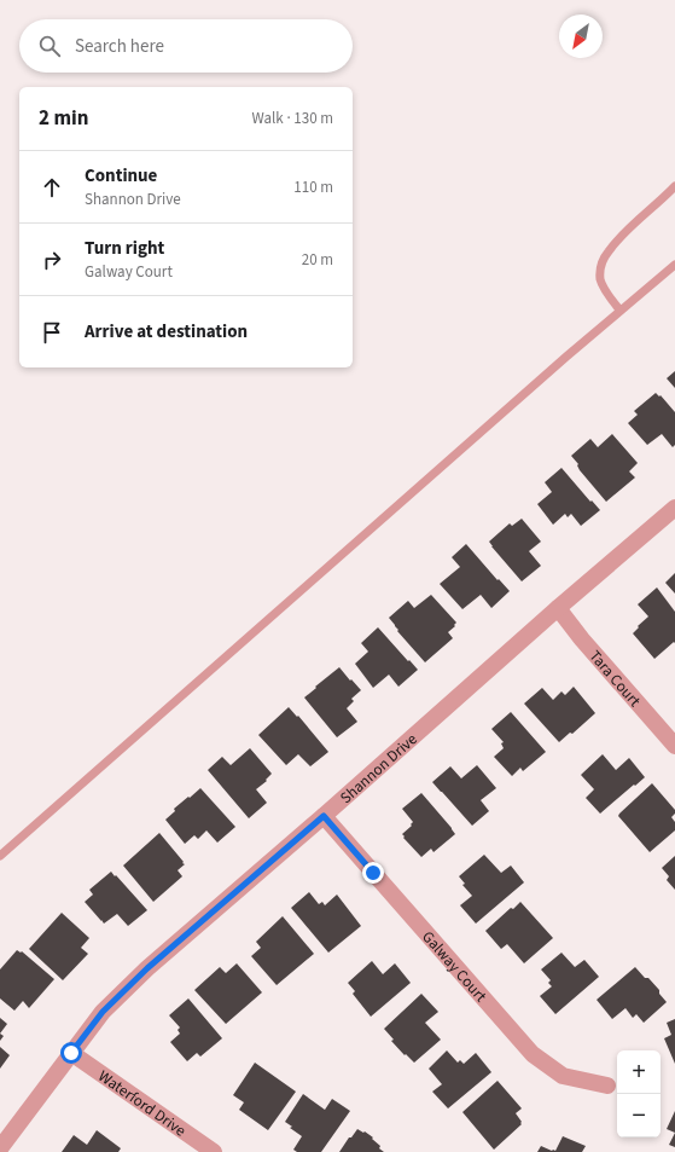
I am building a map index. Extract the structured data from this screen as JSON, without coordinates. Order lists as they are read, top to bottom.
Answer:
{
  "streets": {
    "street": [
      "Tara Court",
      "Shannon Drive",
      "Galway Court",
      "Waterford Drive"
    ]
  },
  "crossings": [
    ["Tara Court", "Shannon Drive"],
    ["Shannon Drive", "Galway Court"],
    ["Shannon Drive", "Waterford Drive"]
  ],
  "north": "bottom left",
  "page": {
    "search": "Search here",
    "heading": ["2 min", "Walk · 130 m"],
    "list": [
      ["Continue", "Shannon Drive", "110 m"],
      ["Turn right", "Galway Court", "20 m"],
      "Arrive at destination"
    ],
    "map_buttons": ["+", "−"]
  }
}
